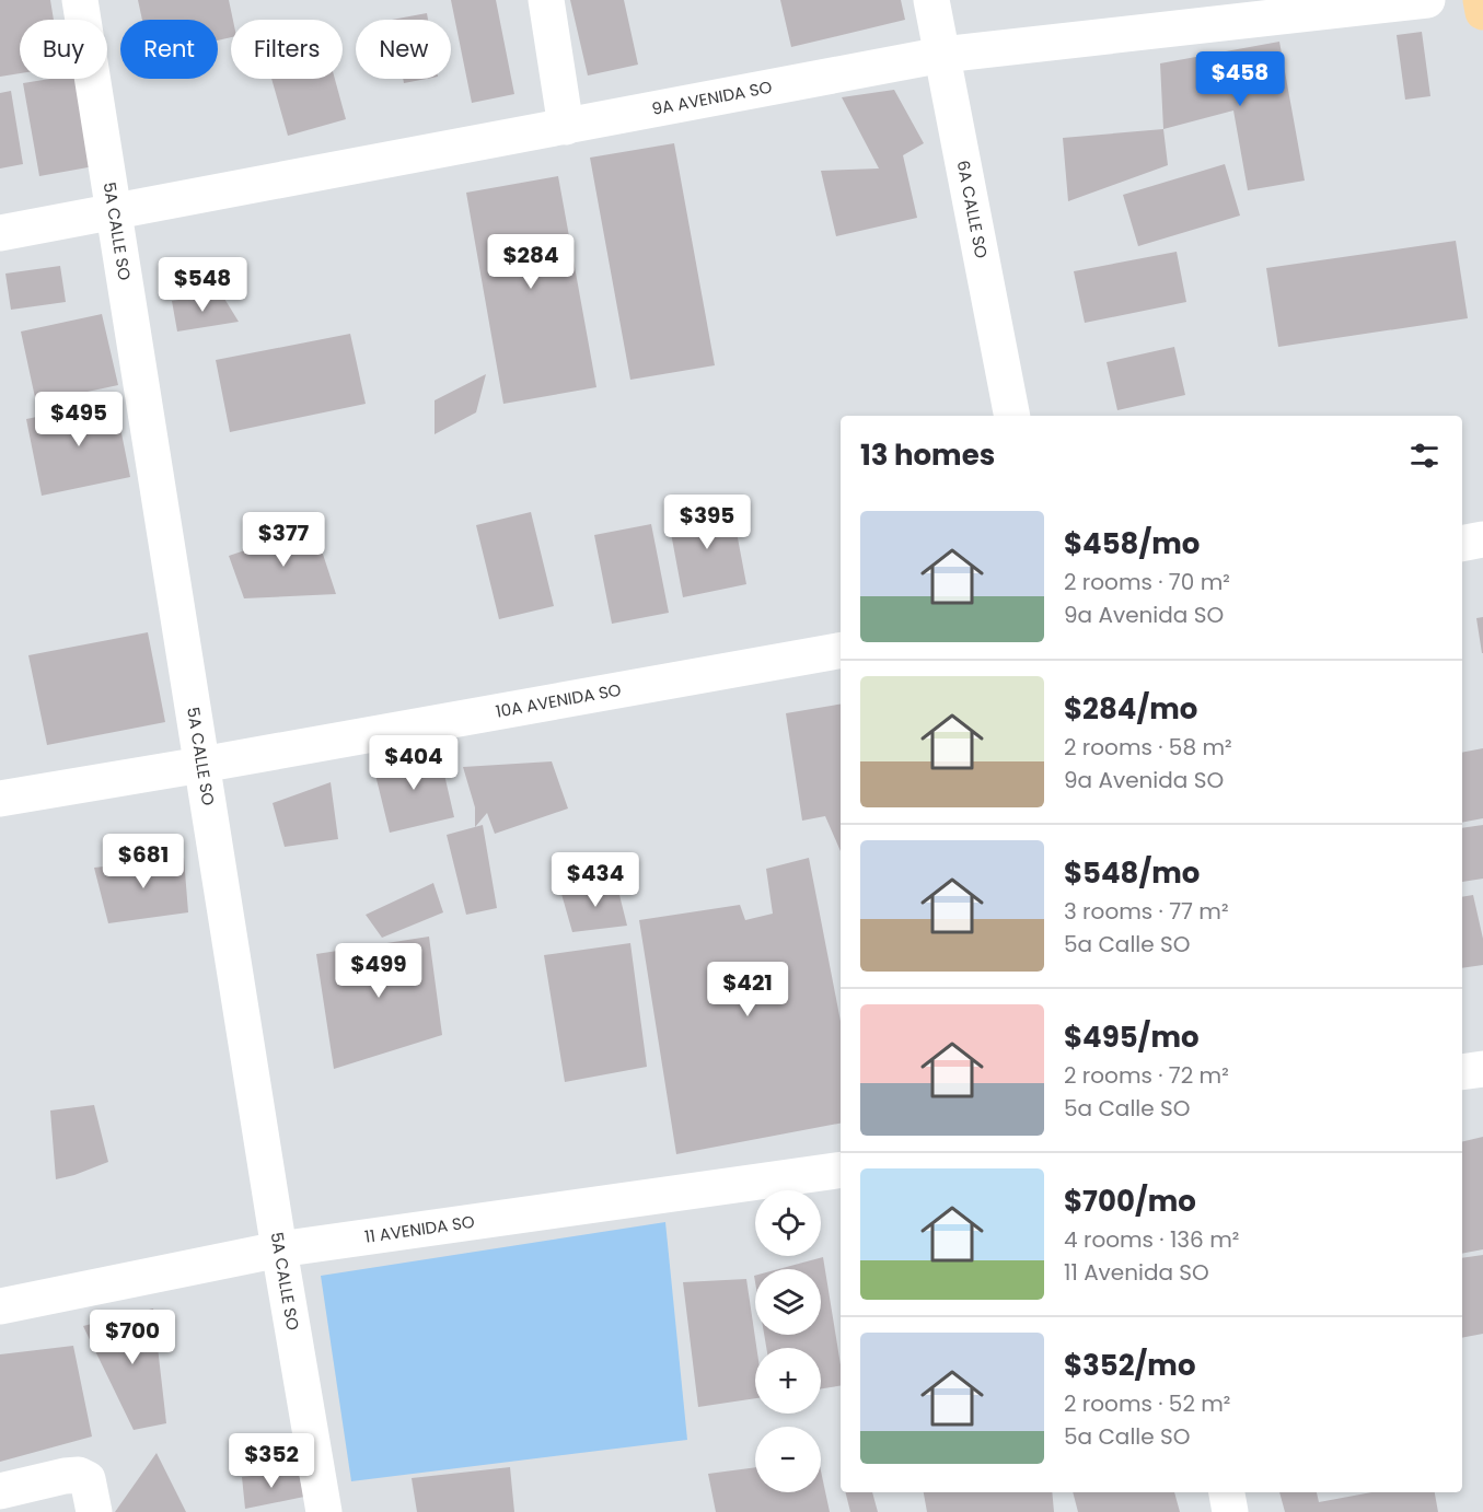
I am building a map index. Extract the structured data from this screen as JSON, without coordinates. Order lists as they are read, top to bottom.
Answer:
{
  "streets": {
    "street": [
      "9A AVENIDA SO",
      "6A CALLE SO",
      "5A CALLE SO",
      "10A AVENIDA SO",
      "11 AVENIDA SO"
    ]
  },
  "crossings": [
    ["9A AVENIDA SO", "6A CALLE SO"],
    ["9A AVENIDA SO", "5A CALLE SO"],
    ["5A CALLE SO", "10A AVENIDA SO"],
    ["5A CALLE SO", "11 AVENIDA SO"]
  ],
  "page": {
    "chip": [
      "Buy",
      "Rent",
      "Filters",
      "New"
    ],
    "price": [
      "$458",
      "$284",
      "$548",
      "$495",
      "$395",
      "$377",
      "$404",
      "$681",
      "$434",
      "$499",
      "$421",
      "$700",
      "$352"
    ],
    "heading": "13 homes",
    "list": [
      {
        "name": "$458/mo",
        "note": "2 rooms · 70 m² · 9a Avenida SO"
      },
      {
        "name": "$284/mo",
        "note": "2 rooms · 58 m² · 9a Avenida SO"
      },
      {
        "name": "$548/mo",
        "note": "3 rooms · 77 m² · 5a Calle SO"
      },
      {
        "name": "$495/mo",
        "note": "2 rooms · 72 m² · 5a Calle SO"
      },
      {
        "name": "$700/mo",
        "note": "4 rooms · 136 m² · 11 Avenida SO"
      },
      {
        "name": "$352/mo",
        "note": "2 rooms · 52 m² · 5a Calle SO"
      }
    ],
    "map_buttons": ["+", "−"]
  }
}
